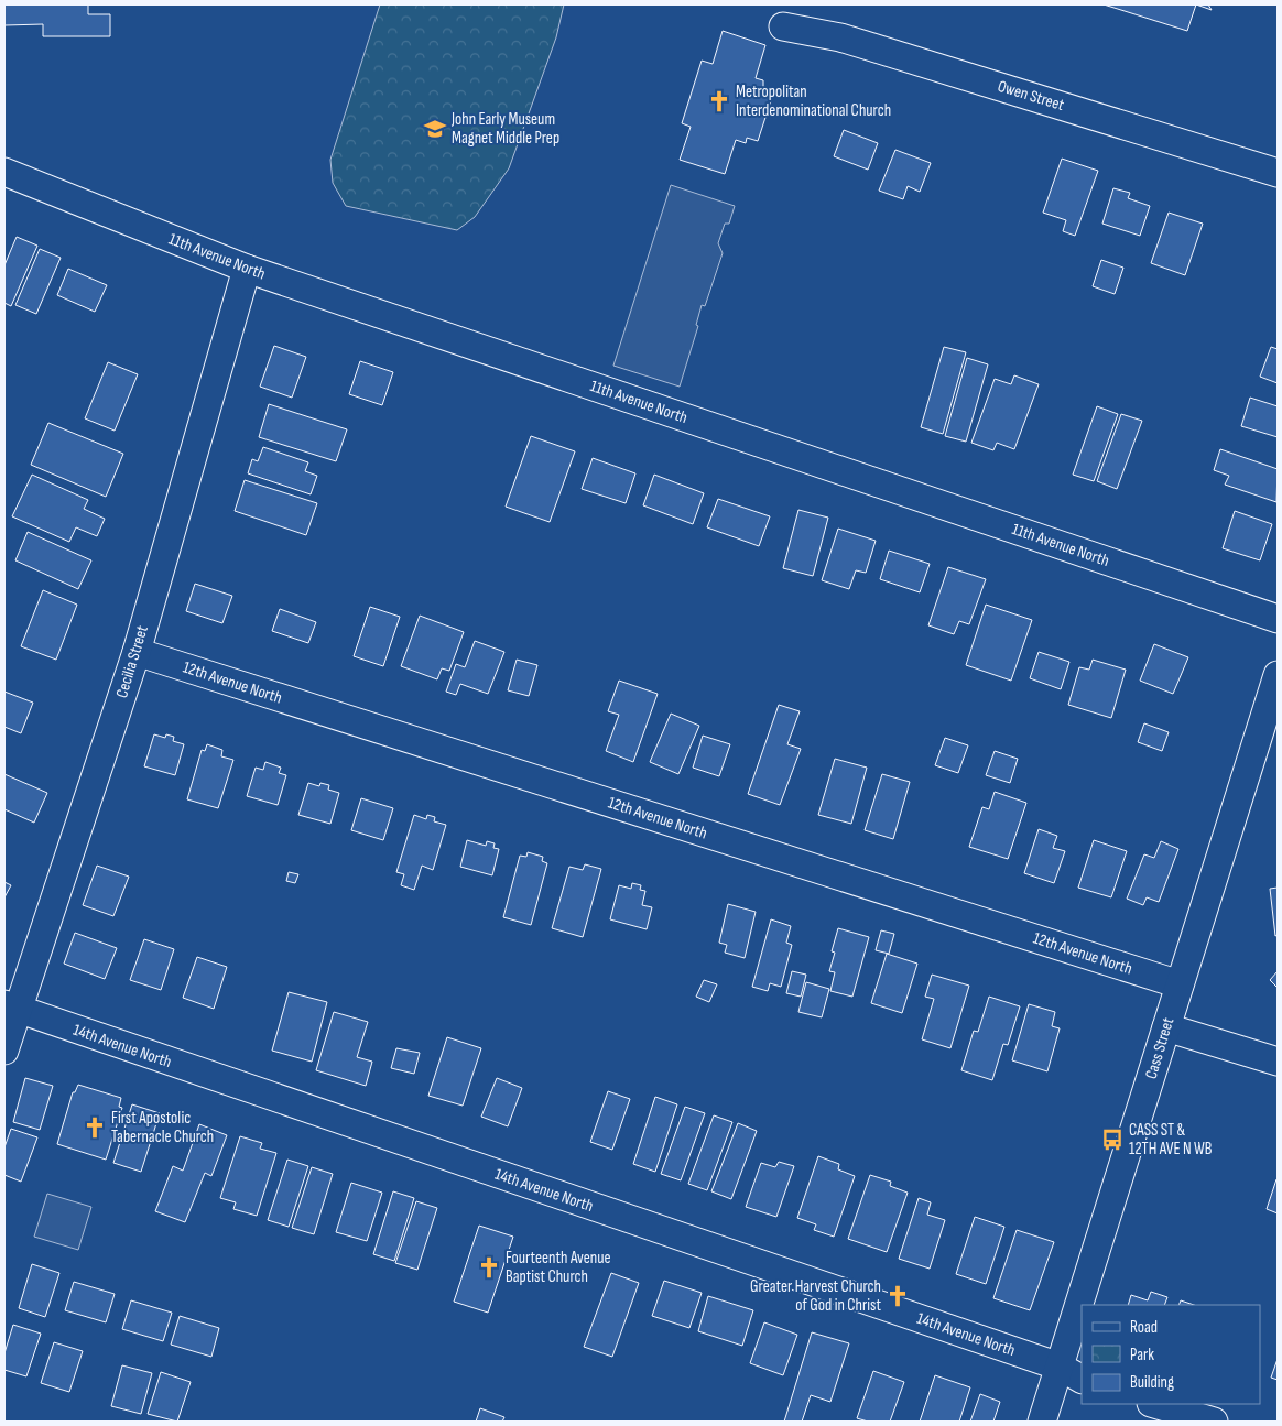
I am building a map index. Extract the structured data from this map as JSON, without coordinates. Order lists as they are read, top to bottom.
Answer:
{
  "streets": {
    "street": [
      "Owen Street",
      "11th Avenue North",
      "Cecilia Street",
      "12th Avenue North",
      "14th Avenue North",
      "Cass Street"
    ]
  },
  "crossings": [
    ["11th Avenue North", "Cecilia Street"],
    ["Cecilia Street", "12th Avenue North"],
    ["Cecilia Street", "14th Avenue North"],
    ["12th Avenue North", "Cass Street"],
    ["14th Avenue North", "Cass Street"]
  ],
  "places": {
    "church": [
      "Metropolitan Interdenominational Church",
      "First Apostolic Tabernacle Church",
      "Fourteenth Avenue Baptist Church",
      "Greater Harvest Church of God in Christ"
    ],
    "school or university": ["John Early Museum Magnet Middle Prep"],
    "bus stop": ["CASS ST & 12TH AVE N WB"]
  },
  "legend": ["Road", "Park", "Building"]
}
